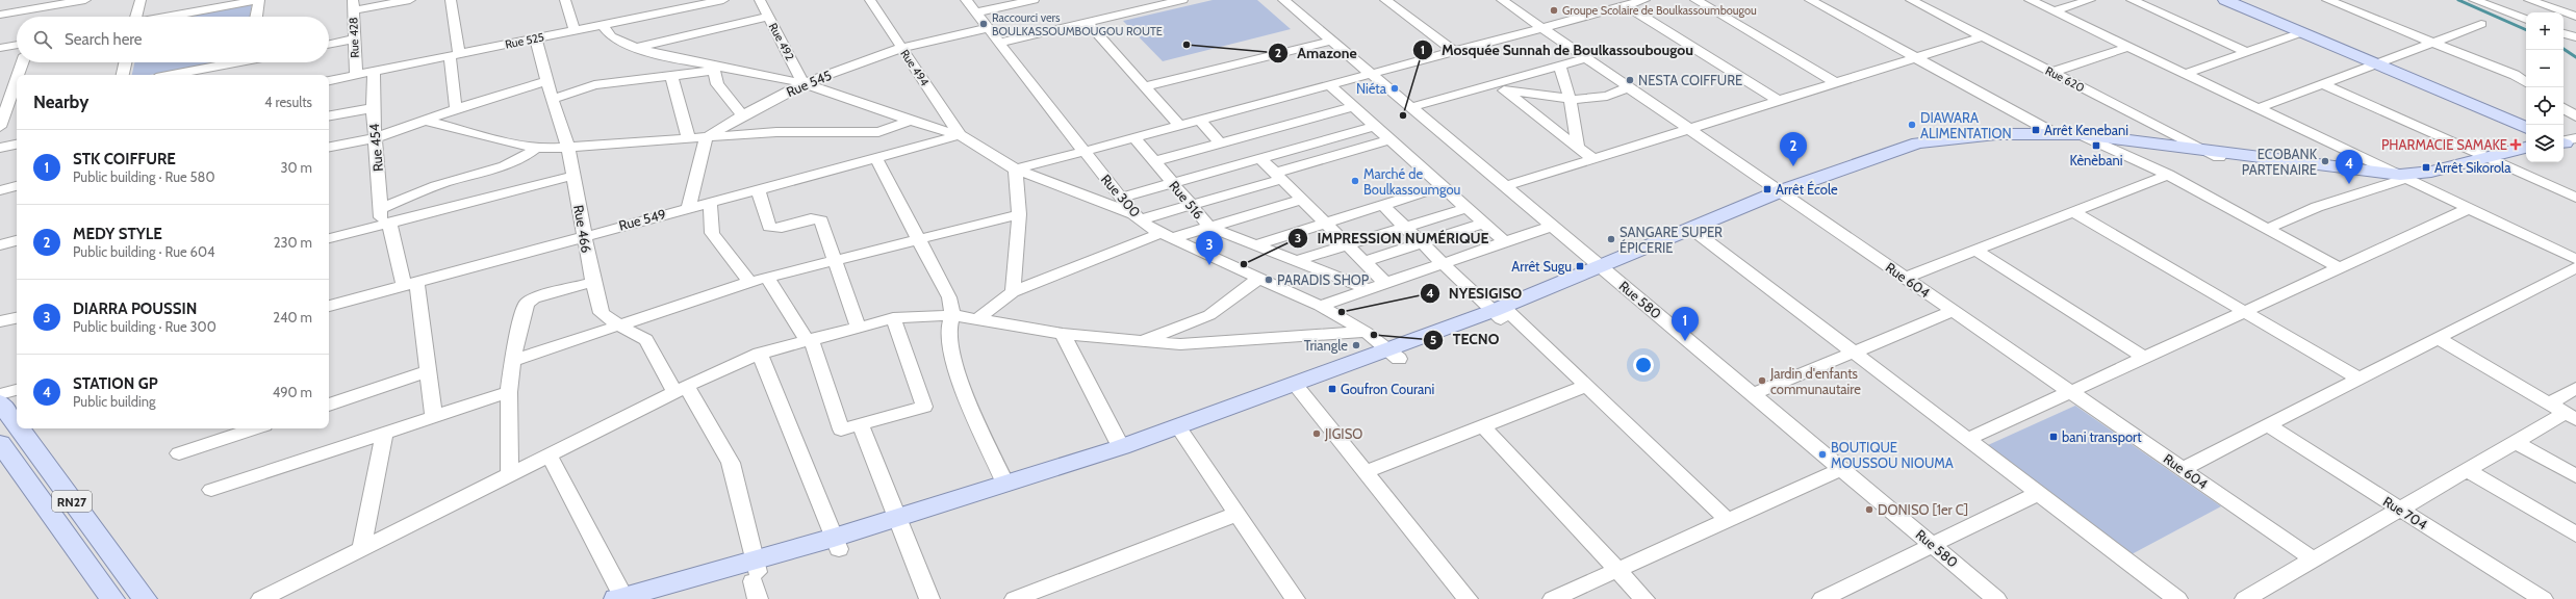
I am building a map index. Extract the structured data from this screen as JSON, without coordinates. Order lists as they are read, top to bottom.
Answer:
{
  "streets": {
    "main road": ["RN27"],
    "street": [
      "Rue 428",
      "Rue 525",
      "Rue 492",
      "Rue 494",
      "Rue 620",
      "Rue 545",
      "Rue 454",
      "Rue 300",
      "Rue 516",
      "Rue 549",
      "Rue 466",
      "Rue 604",
      "Rue 580",
      "Rue 704"
    ]
  },
  "crossings": [
    ["Rue 428", "Rue 525"],
    ["Rue 525", "Rue 454"],
    ["Rue 525", "Rue 466"],
    ["Rue 492", "Rue 545"],
    ["Rue 494", "Rue 545"],
    ["Rue 494", "Rue 549"],
    ["Rue 545", "Rue 300"],
    ["Rue 454", "Rue 549"],
    ["Rue 549", "Rue 466"]
  ],
  "places": {
    "other": [
      "Groupe Scolaire de Boulkassoumbougou",
      "Raccourci vers BOULKASSOUMBOUGOU ROUTE",
      "Amazone",
      "NESTA COIFFURE",
      "Niéta",
      "Mosquée Sunnah de Boulkassoubougou",
      "DIAWARA ALIMENTATION",
      "ECOBANK PARTENAIRE",
      "Marché de Boulkassoumgou",
      "SANGARE SUPER ÉPICERIE",
      "IMPRESSION NUMÉRIQUE",
      "PARADIS SHOP",
      "NYESIGISO",
      "TECNO",
      "Triangle",
      "Jardin d'enfants communautaire",
      "JIGISO",
      "BOUTIQUE MOUSSOU NIOUMA",
      "DONISO [1er C]"
    ],
    "transit": [
      "Arrêt Kenebani",
      "Kènèbani",
      "Arrêt Sikorola",
      "Arrêt École",
      "Arrêt Sugu",
      "Goufron Courani",
      "bani transport"
    ],
    "health": ["PHARMACIE SAMAKE"]
  },
  "page": {
    "map_buttons": ["+", "−"],
    "search": "Search here",
    "heading": ["Nearby", "4 results"],
    "list": [
      {
        "mark": "1",
        "name": "STK COIFFURE",
        "note": "Public building · Rue 580",
        "value": "30 m"
      },
      {
        "mark": "2",
        "name": "MEDY STYLE",
        "note": "Public building · Rue 604",
        "value": "230 m"
      },
      {
        "mark": "3",
        "name": "DIARRA POUSSIN",
        "note": "Public building · Rue 300",
        "value": "240 m"
      },
      {
        "mark": "4",
        "name": "STATION GP",
        "note": "Public building",
        "value": "490 m"
      }
    ],
    "pins": [
      "2",
      "4",
      "3",
      "1"
    ]
  }
}
